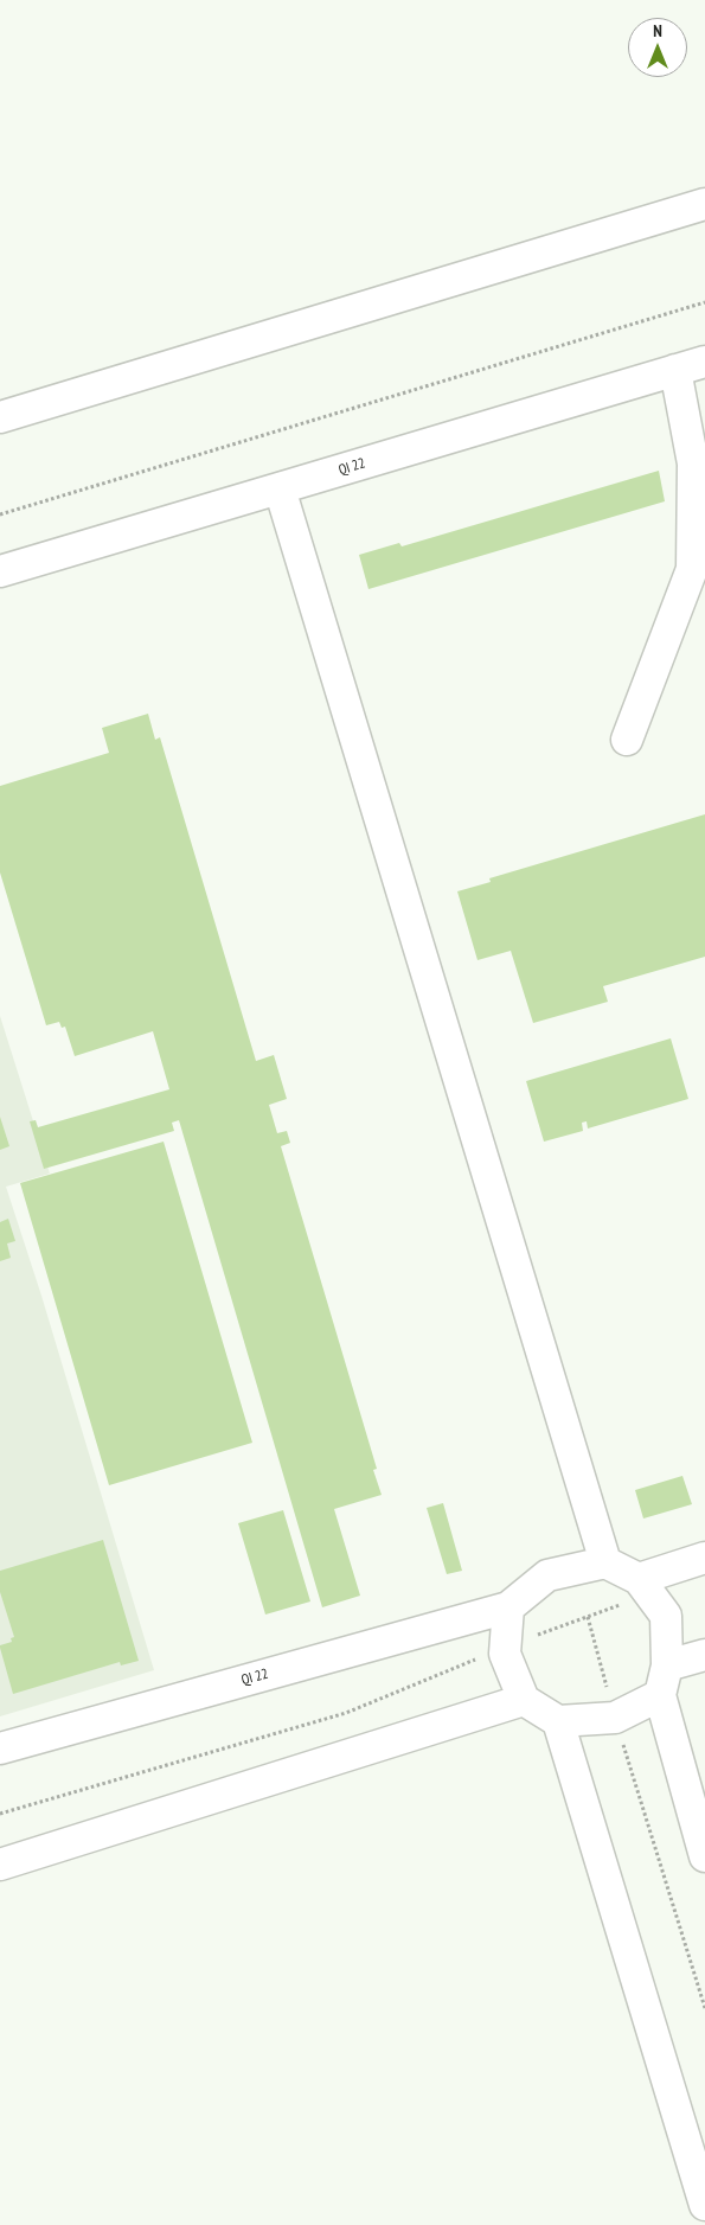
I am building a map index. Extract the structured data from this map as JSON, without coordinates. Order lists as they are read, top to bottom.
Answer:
{
  "streets": {
    "street": ["QI 22"]
  },
  "north": "top"
}
